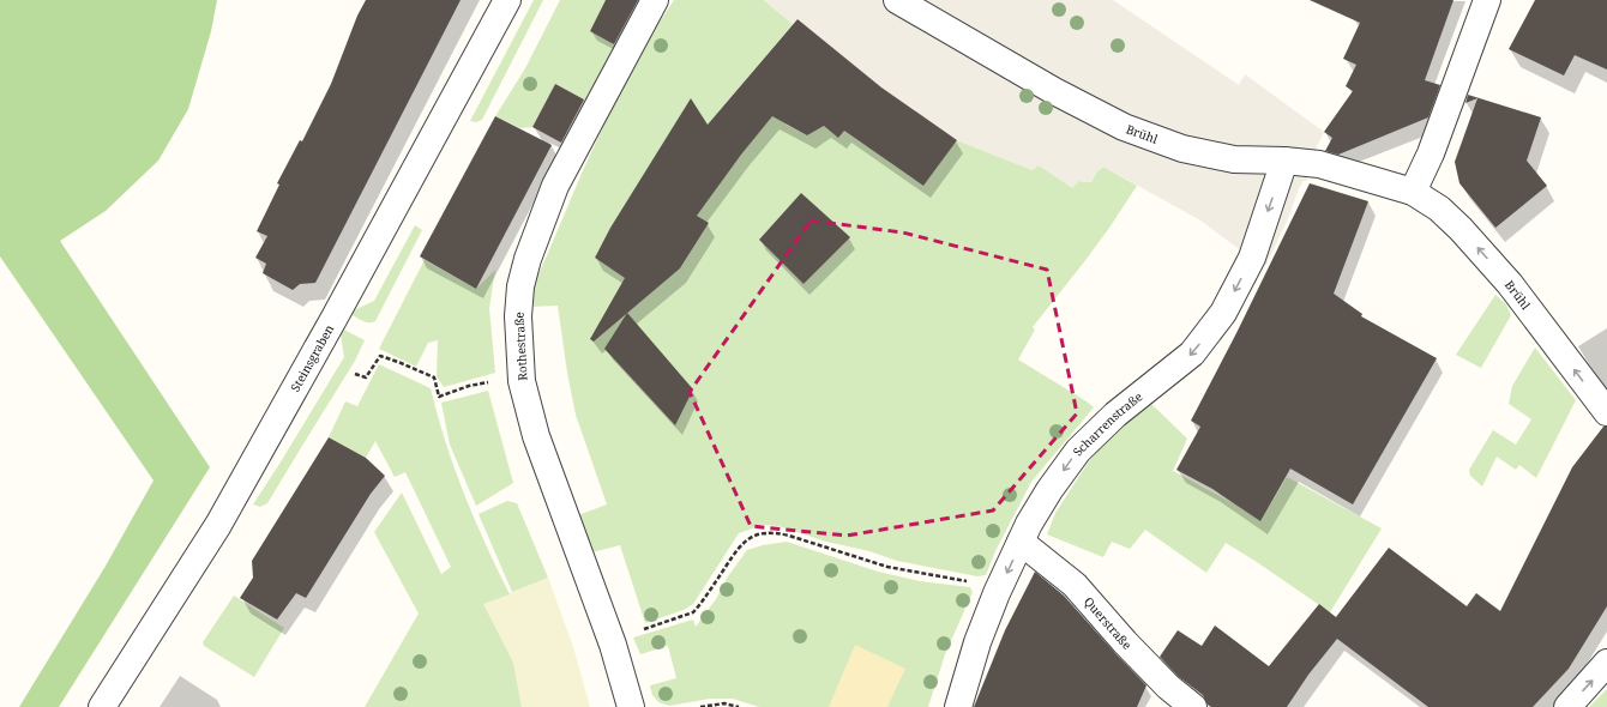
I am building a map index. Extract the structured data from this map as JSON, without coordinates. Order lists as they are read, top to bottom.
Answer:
{
  "streets": {
    "street": [
      "Brühl",
      "Rothestraße",
      "Steinsgraben",
      "Scharrenstraße",
      "Querstraße"
    ]
  },
  "crossings": [
    ["Brühl", "Scharrenstraße"],
    ["Scharrenstraße", "Querstraße"]
  ],
  "one_way": ["Scharrenstraße"]
}
